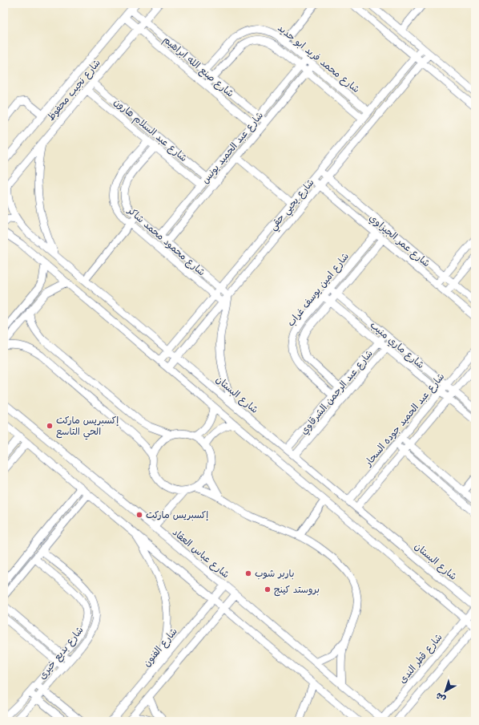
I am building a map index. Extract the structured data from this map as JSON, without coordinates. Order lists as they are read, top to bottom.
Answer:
{
  "streets": {
    "street": [
      "شارع محمد فريد ابو حديد",
      "شارع صنع الله ابراهيم",
      "شارع نجيب محفوظ",
      "شارع عبد السلام هارون",
      "شارع عبد الحميد يونس",
      "شارع يحيي حقي",
      "شارع عمر الجيزاوي",
      "شارع محمود محمد شاكر",
      "شارع امين يوسف غراب",
      "شارع ماري منيب",
      "شارع عبد الرحمن الشرقاوي",
      "شارع البستان",
      "شارع عبد الحميد جوده السحار",
      "شارع عباس العقاد",
      "شارع الفنون",
      "شارع بديع خيرى",
      "شارع قطر الندى"
    ]
  },
  "crossings": [
    ["شارع محمد فريد ابو حديد", "شارع صنع الله ابراهيم"],
    ["شارع محمد فريد ابو حديد", "شارع عبد الحميد يونس"],
    ["شارع محمد فريد ابو حديد", "شارع يحيي حقي"],
    ["شارع صنع الله ابراهيم", "شارع نجيب محفوظ"],
    ["شارع صنع الله ابراهيم", "شارع عبد الحميد يونس"],
    ["شارع نجيب محفوظ", "شارع عبد السلام هارون"],
    ["شارع نجيب محفوظ", "شارع البستان"],
    ["شارع عبد السلام هارون", "شارع عبد الحميد يونس"],
    ["شارع عبد السلام هارون", "شارع محمود محمد شاكر"],
    ["شارع عبد الحميد يونس", "شارع محمود محمد شاكر"],
    ["شارع يحيي حقي", "شارع عمر الجيزاوي"],
    ["شارع يحيي حقي", "شارع محمود محمد شاكر"],
    ["شارع يحيي حقي", "شارع البستان"],
    ["شارع عمر الجيزاوي", "شارع امين يوسف غراب"],
    ["شارع امين يوسف غراب", "شارع ماري منيب"],
    ["شارع امين يوسف غراب", "شارع عبد الرحمن الشرقاوي"],
    ["شارع ماري منيب", "شارع عبد الرحمن الشرقاوي"],
    ["شارع ماري منيب", "شارع عبد الحميد جوده السحار"],
    ["شارع عبد الرحمن الشرقاوي", "شارع البستان"],
    ["شارع البستان", "شارع عبد الحميد جوده السحار"],
    ["شارع البستان", "شارع قطر الندى"],
    ["شارع عباس العقاد", "شارع الفنون"],
    ["شارع عباس العقاد", "شارع قطر الندى"]
  ],
  "places": [
    "إكسبريس ماركت الحي التاسع",
    "إكسبريس ماركت",
    "باربر شوب",
    "بروستد كينج"
  ],
  "north": "bottom left"
}
